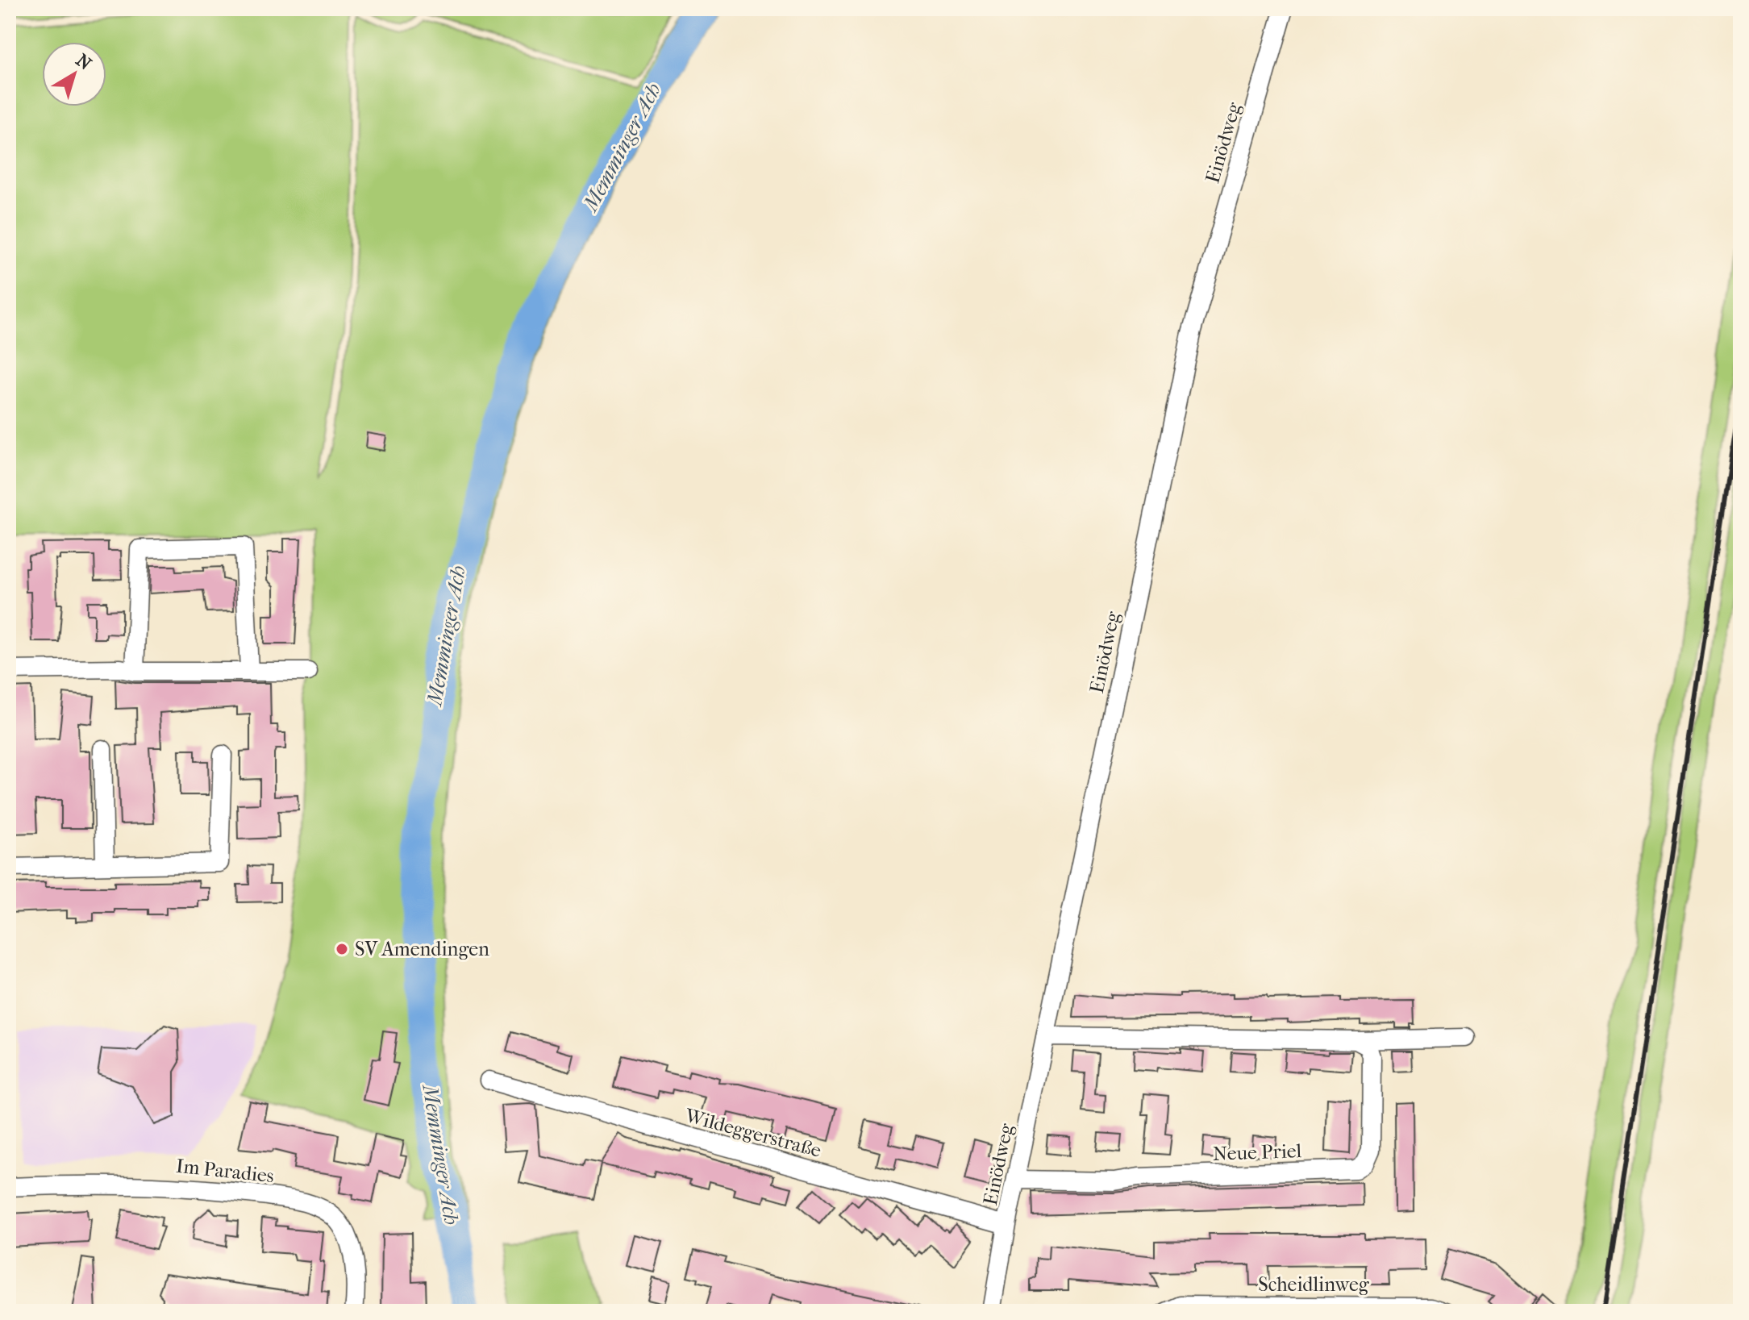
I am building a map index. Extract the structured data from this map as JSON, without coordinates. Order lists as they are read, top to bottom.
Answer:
{
  "streets": {
    "street": [
      "Einödweg",
      "Wildeggerstraße",
      "Neue Priel",
      "Im Paradies",
      "Scheidlinweg"
    ]
  },
  "crossings": [
    ["Einödweg", "Wildeggerstraße"],
    ["Einödweg", "Neue Priel"]
  ],
  "water": ["Memminger Ach"],
  "places": ["SV Amendingen"],
  "north": "top right"
}
